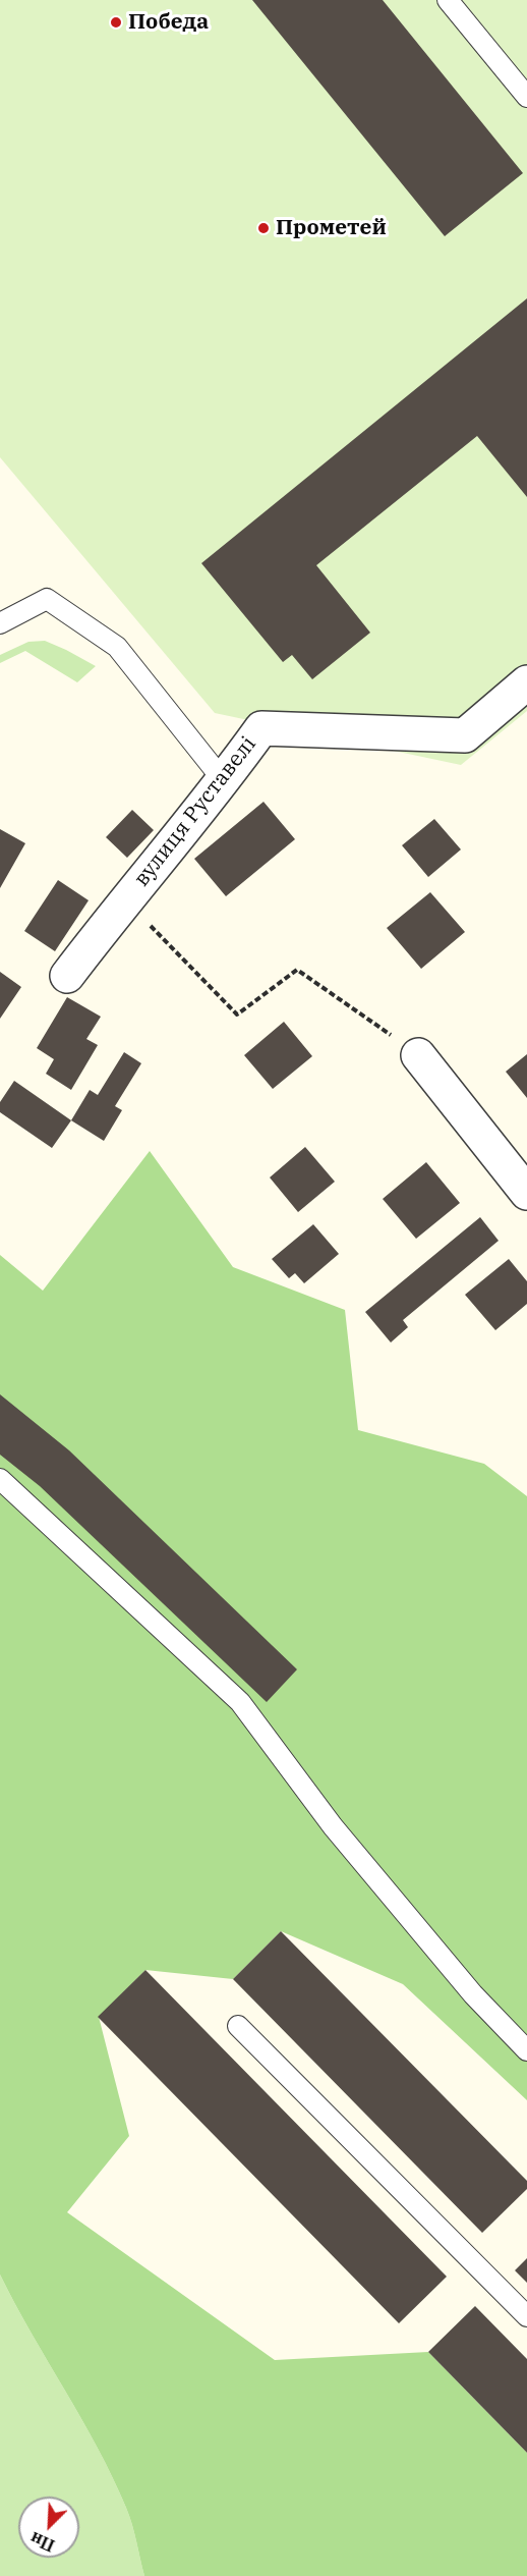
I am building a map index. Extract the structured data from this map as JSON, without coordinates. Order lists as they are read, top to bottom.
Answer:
{
  "streets": {
    "street": ["вулиця Руставелі"]
  },
  "places": ["Победа", "Прометей"],
  "north": "bottom left"
}
